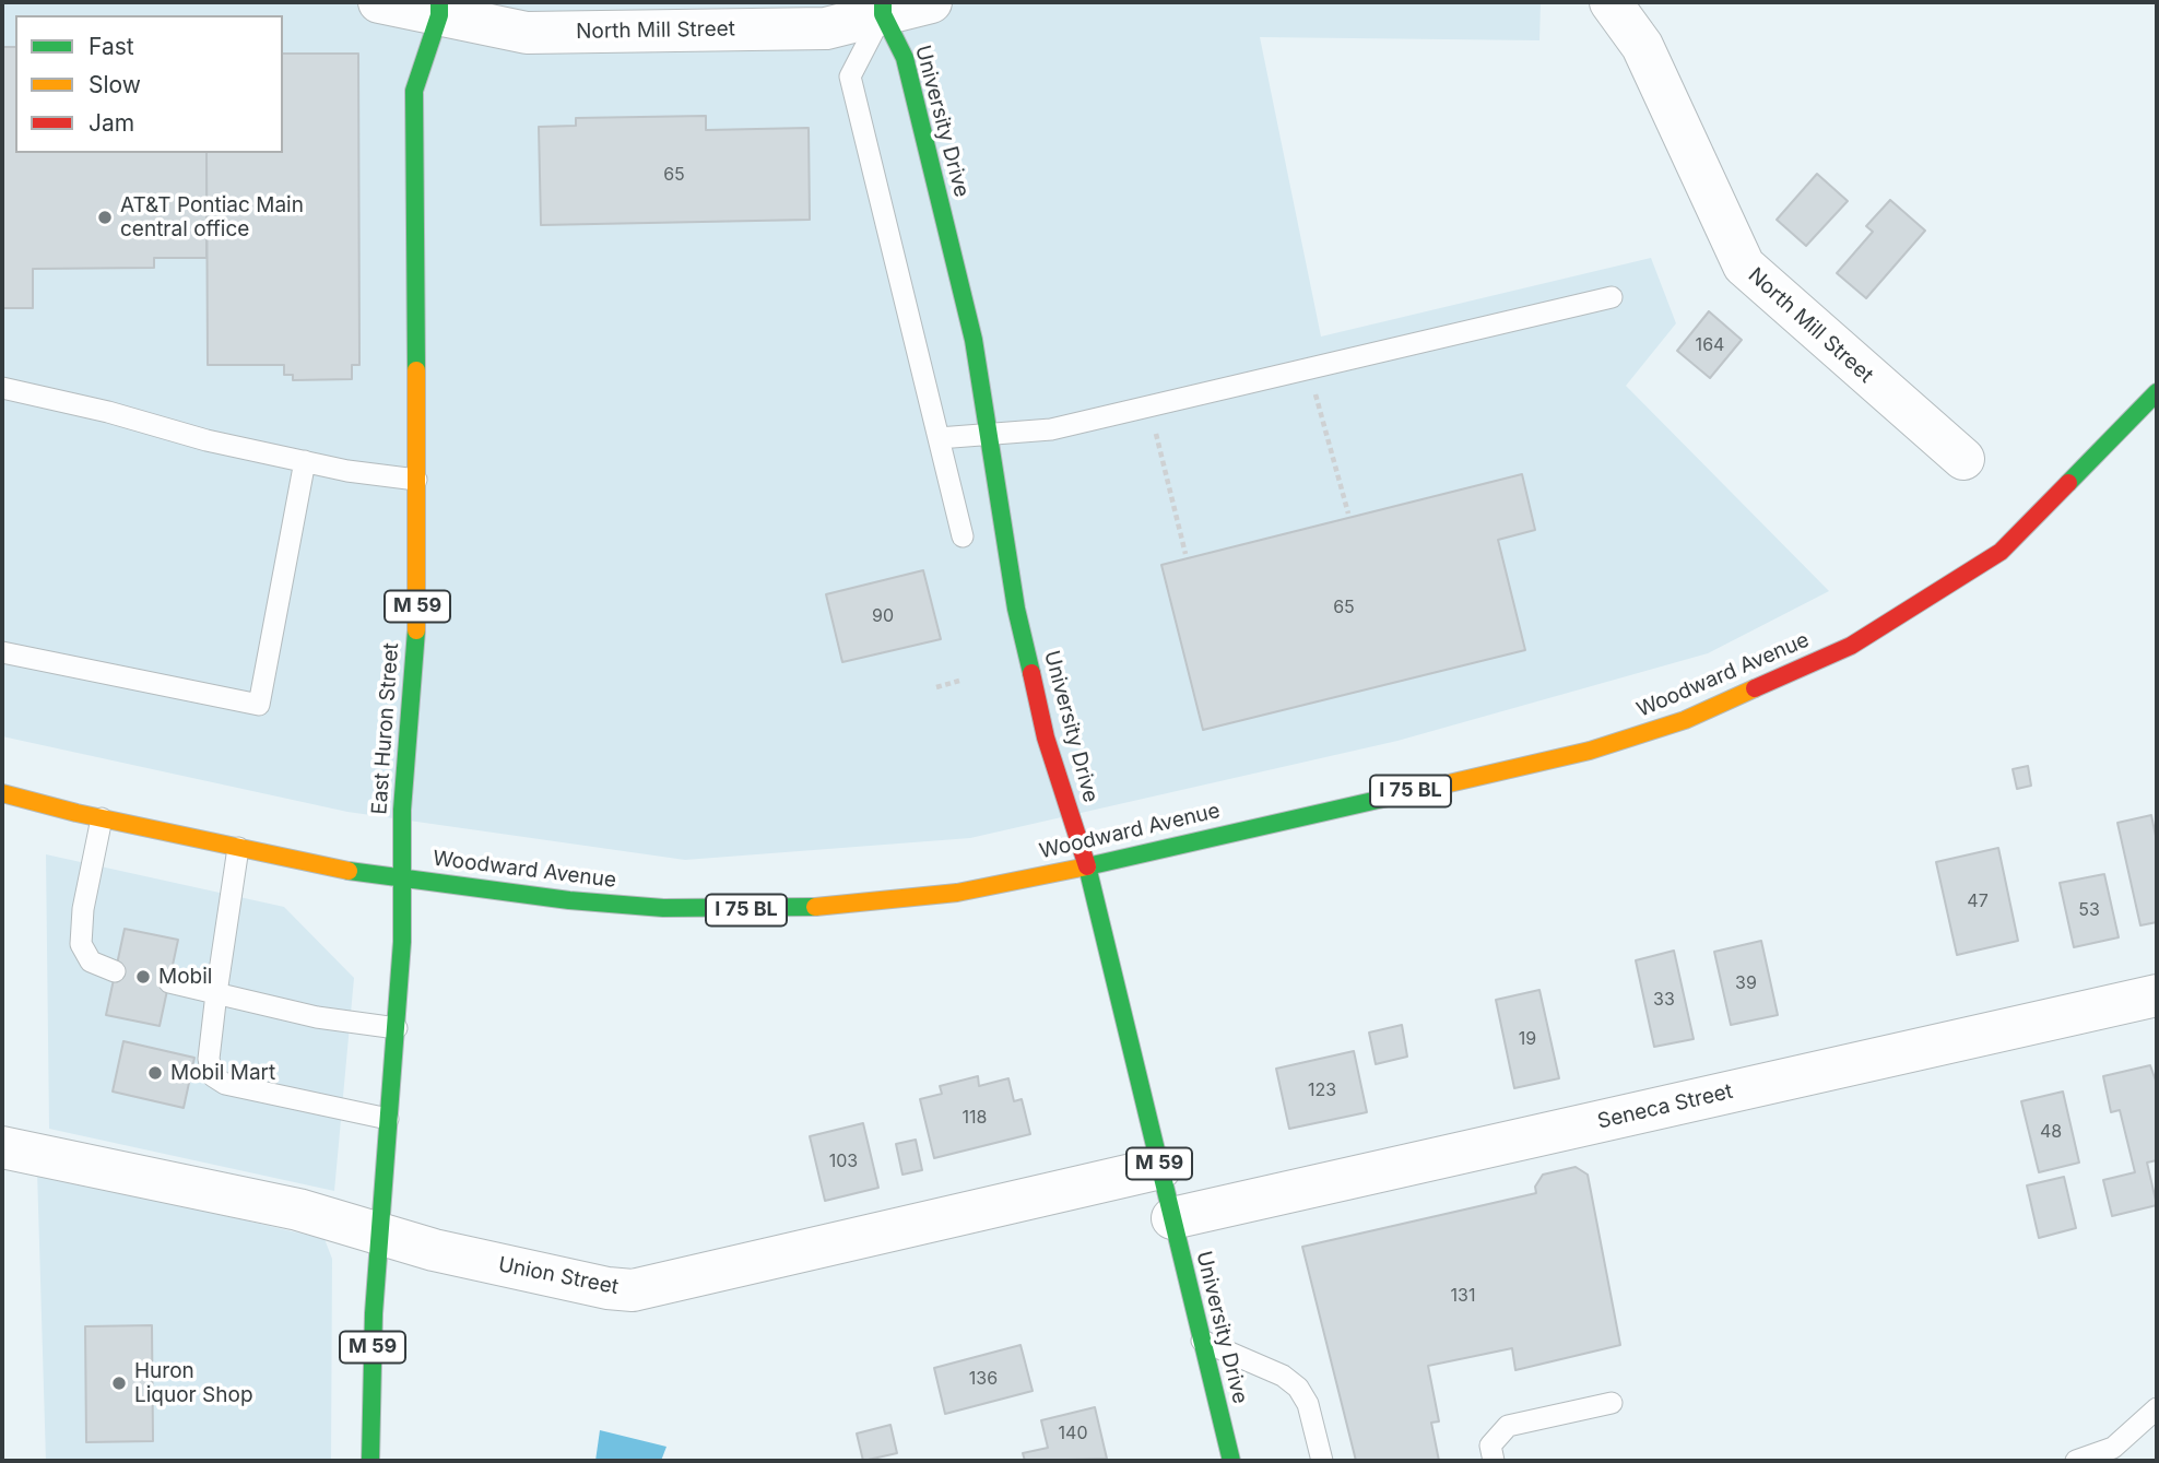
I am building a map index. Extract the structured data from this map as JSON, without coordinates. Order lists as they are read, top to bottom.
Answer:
{
  "streets": {
    "main road": [
      "University Drive",
      "M 59",
      "Woodward Avenue",
      "East Huron Street",
      "I 75 BL"
    ],
    "street": ["North Mill Street", "Seneca Street", "Union Street"]
  },
  "crossings": [
    ["North Mill Street", "University Drive"],
    ["North Mill Street", "East Huron Street"],
    ["University Drive", "Woodward Avenue"],
    ["University Drive", "Seneca Street"],
    ["University Drive", "Union Street"],
    ["Woodward Avenue", "East Huron Street"],
    ["East Huron Street", "Union Street"]
  ],
  "places": [
    "AT&T Pontiac Main central office",
    "Mobil",
    "Mobil Mart",
    "Huron Liquor Shop"
  ],
  "house_numbers": [
    "65",
    "164",
    "65",
    "90",
    "47",
    "53",
    "39",
    "33",
    "19",
    "123",
    "118",
    "48",
    "103",
    "131",
    "136",
    "140"
  ],
  "legend": ["Fast", "Slow", "Jam"]
}
